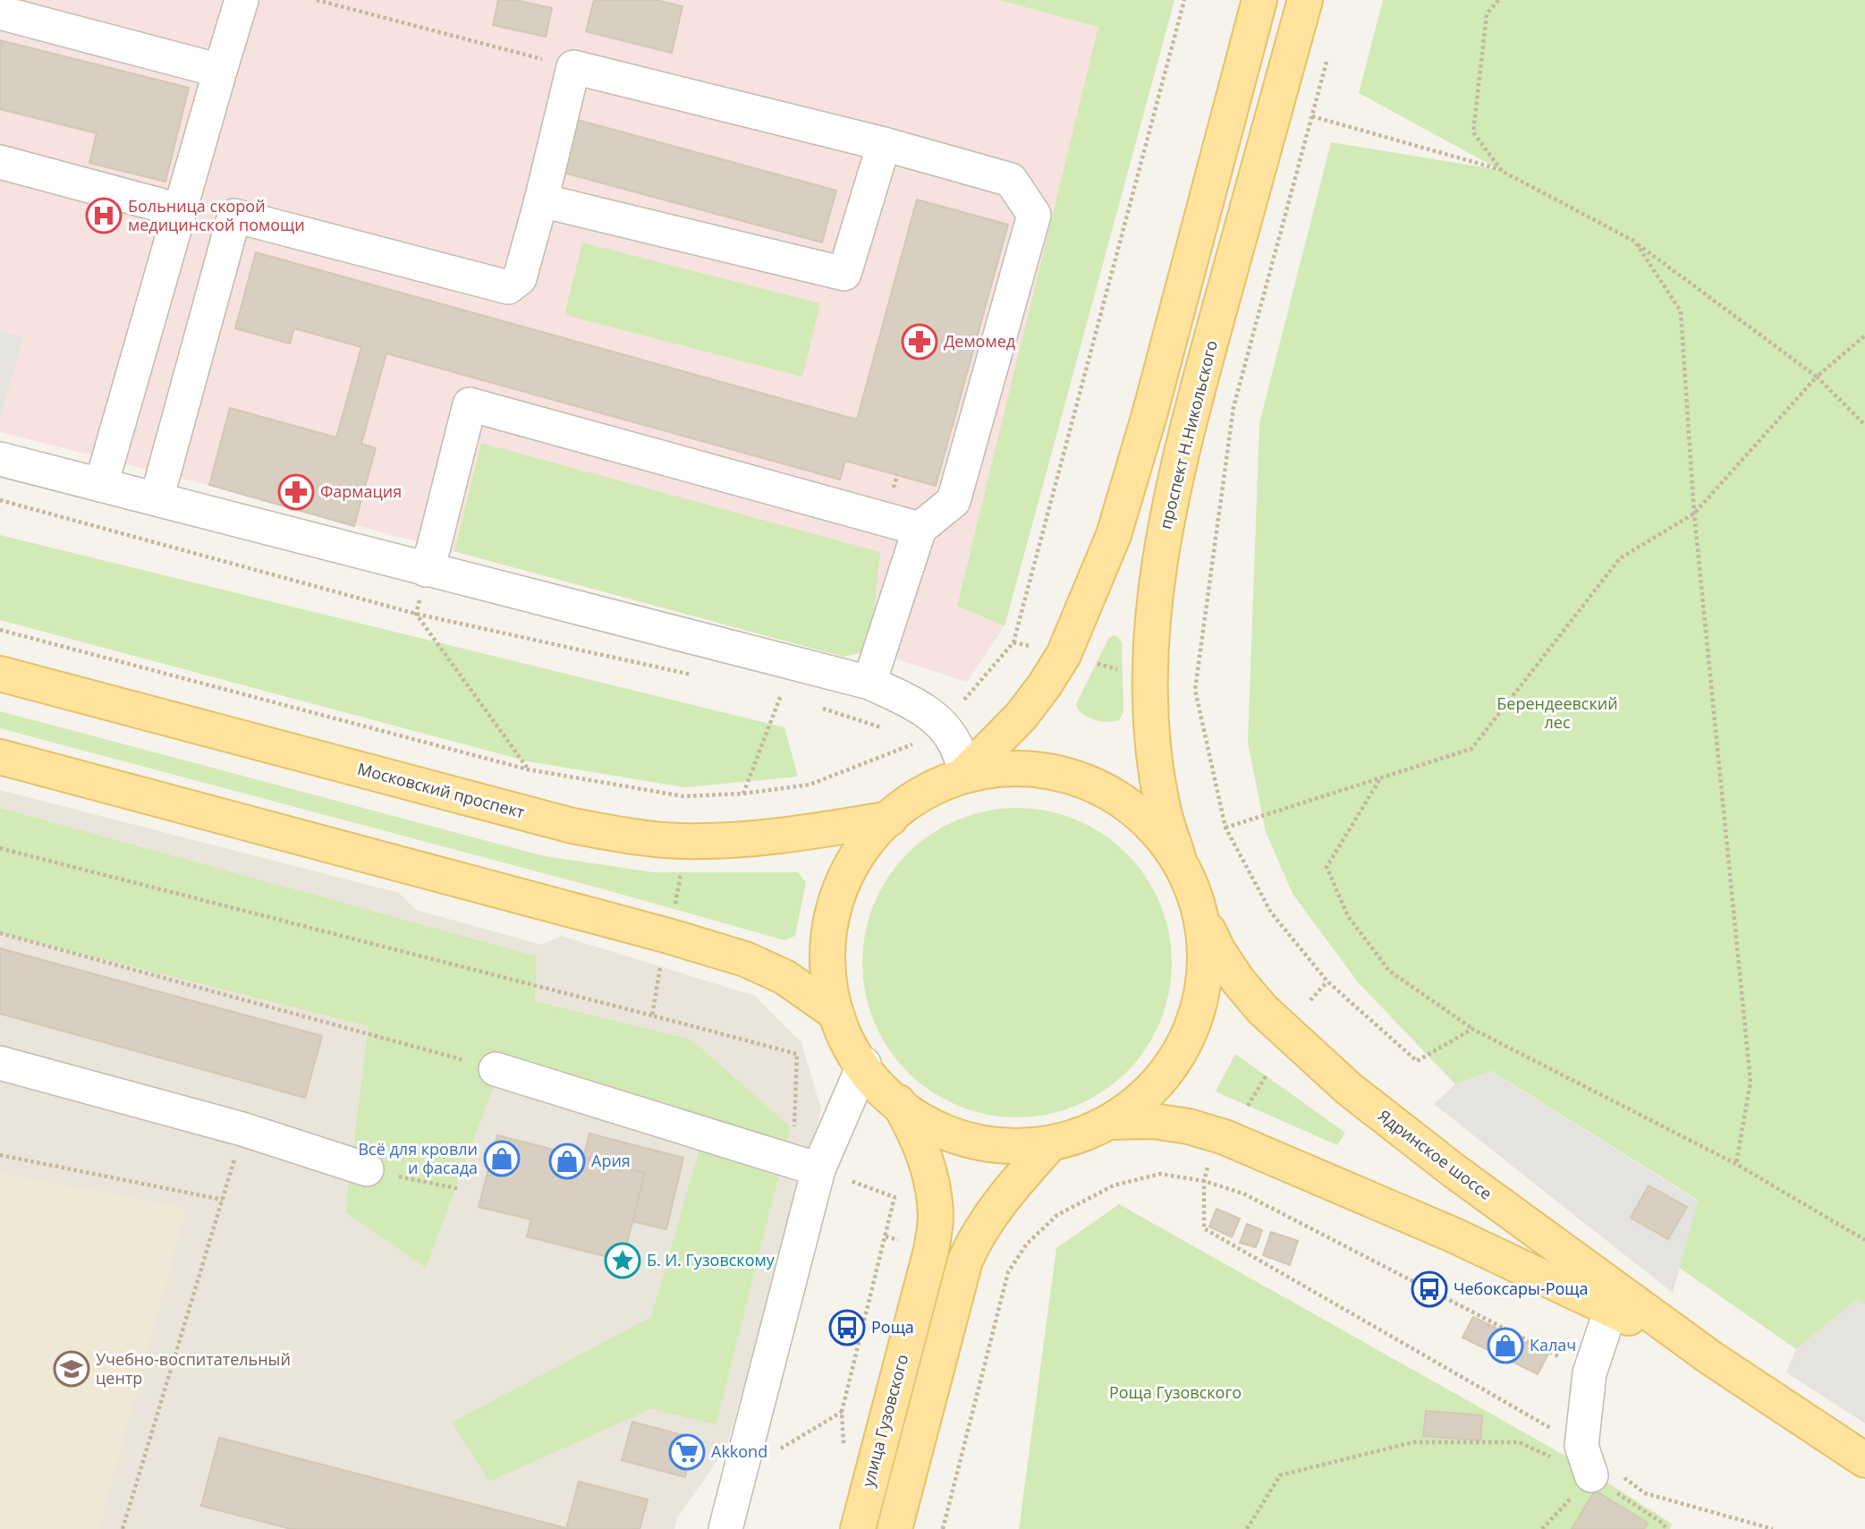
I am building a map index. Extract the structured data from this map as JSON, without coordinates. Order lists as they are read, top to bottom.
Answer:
{
  "streets": {
    "main road": [
      "проспект Н.Никольского",
      "Московский проспект",
      "Ядринское шоссе",
      "улица Гузовского"
    ]
  },
  "parks": ["Берендеевский лес", "Роща Гузовского"],
  "places": {
    "hospital": ["Больница скорой медицинской помощи"],
    "pharmacy": ["Демомед", "Фармация"],
    "shop": ["Всё для кровли и фасада", "Ария", "Калач"],
    "place": ["Б. И. Гузовскому"],
    "bus stop": ["Чебоксары-Роща", "Роща"],
    "school or university": ["Учебно-воспитательный центр"],
    "supermarket": ["Akkond"]
  }
}
